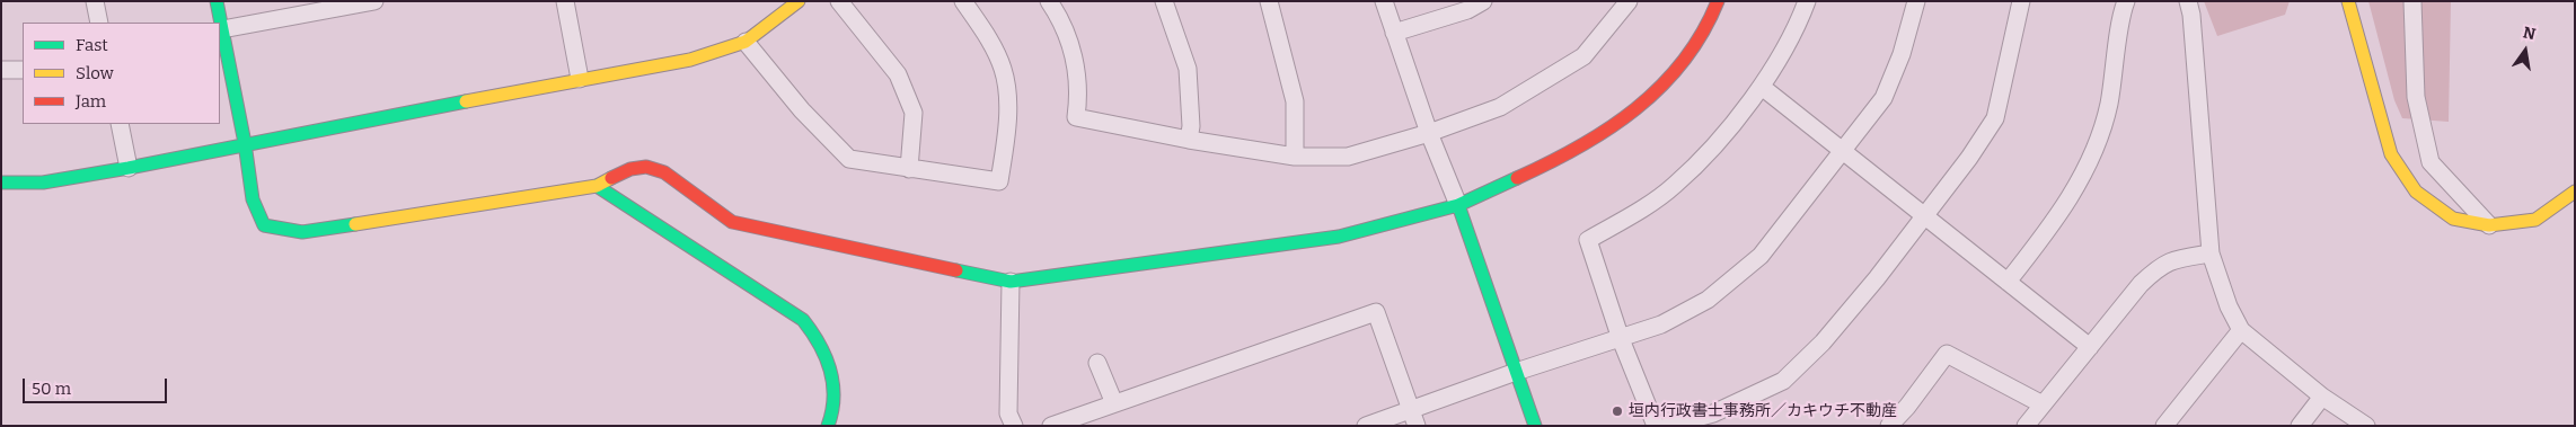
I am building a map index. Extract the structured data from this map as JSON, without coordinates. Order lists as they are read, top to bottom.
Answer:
{
  "places": ["垣内行政書士事務所／カキウチ不動産"],
  "legend": ["Fast", "Slow", "Jam"],
  "scale_bar": "50 m",
  "north": "top"
}
